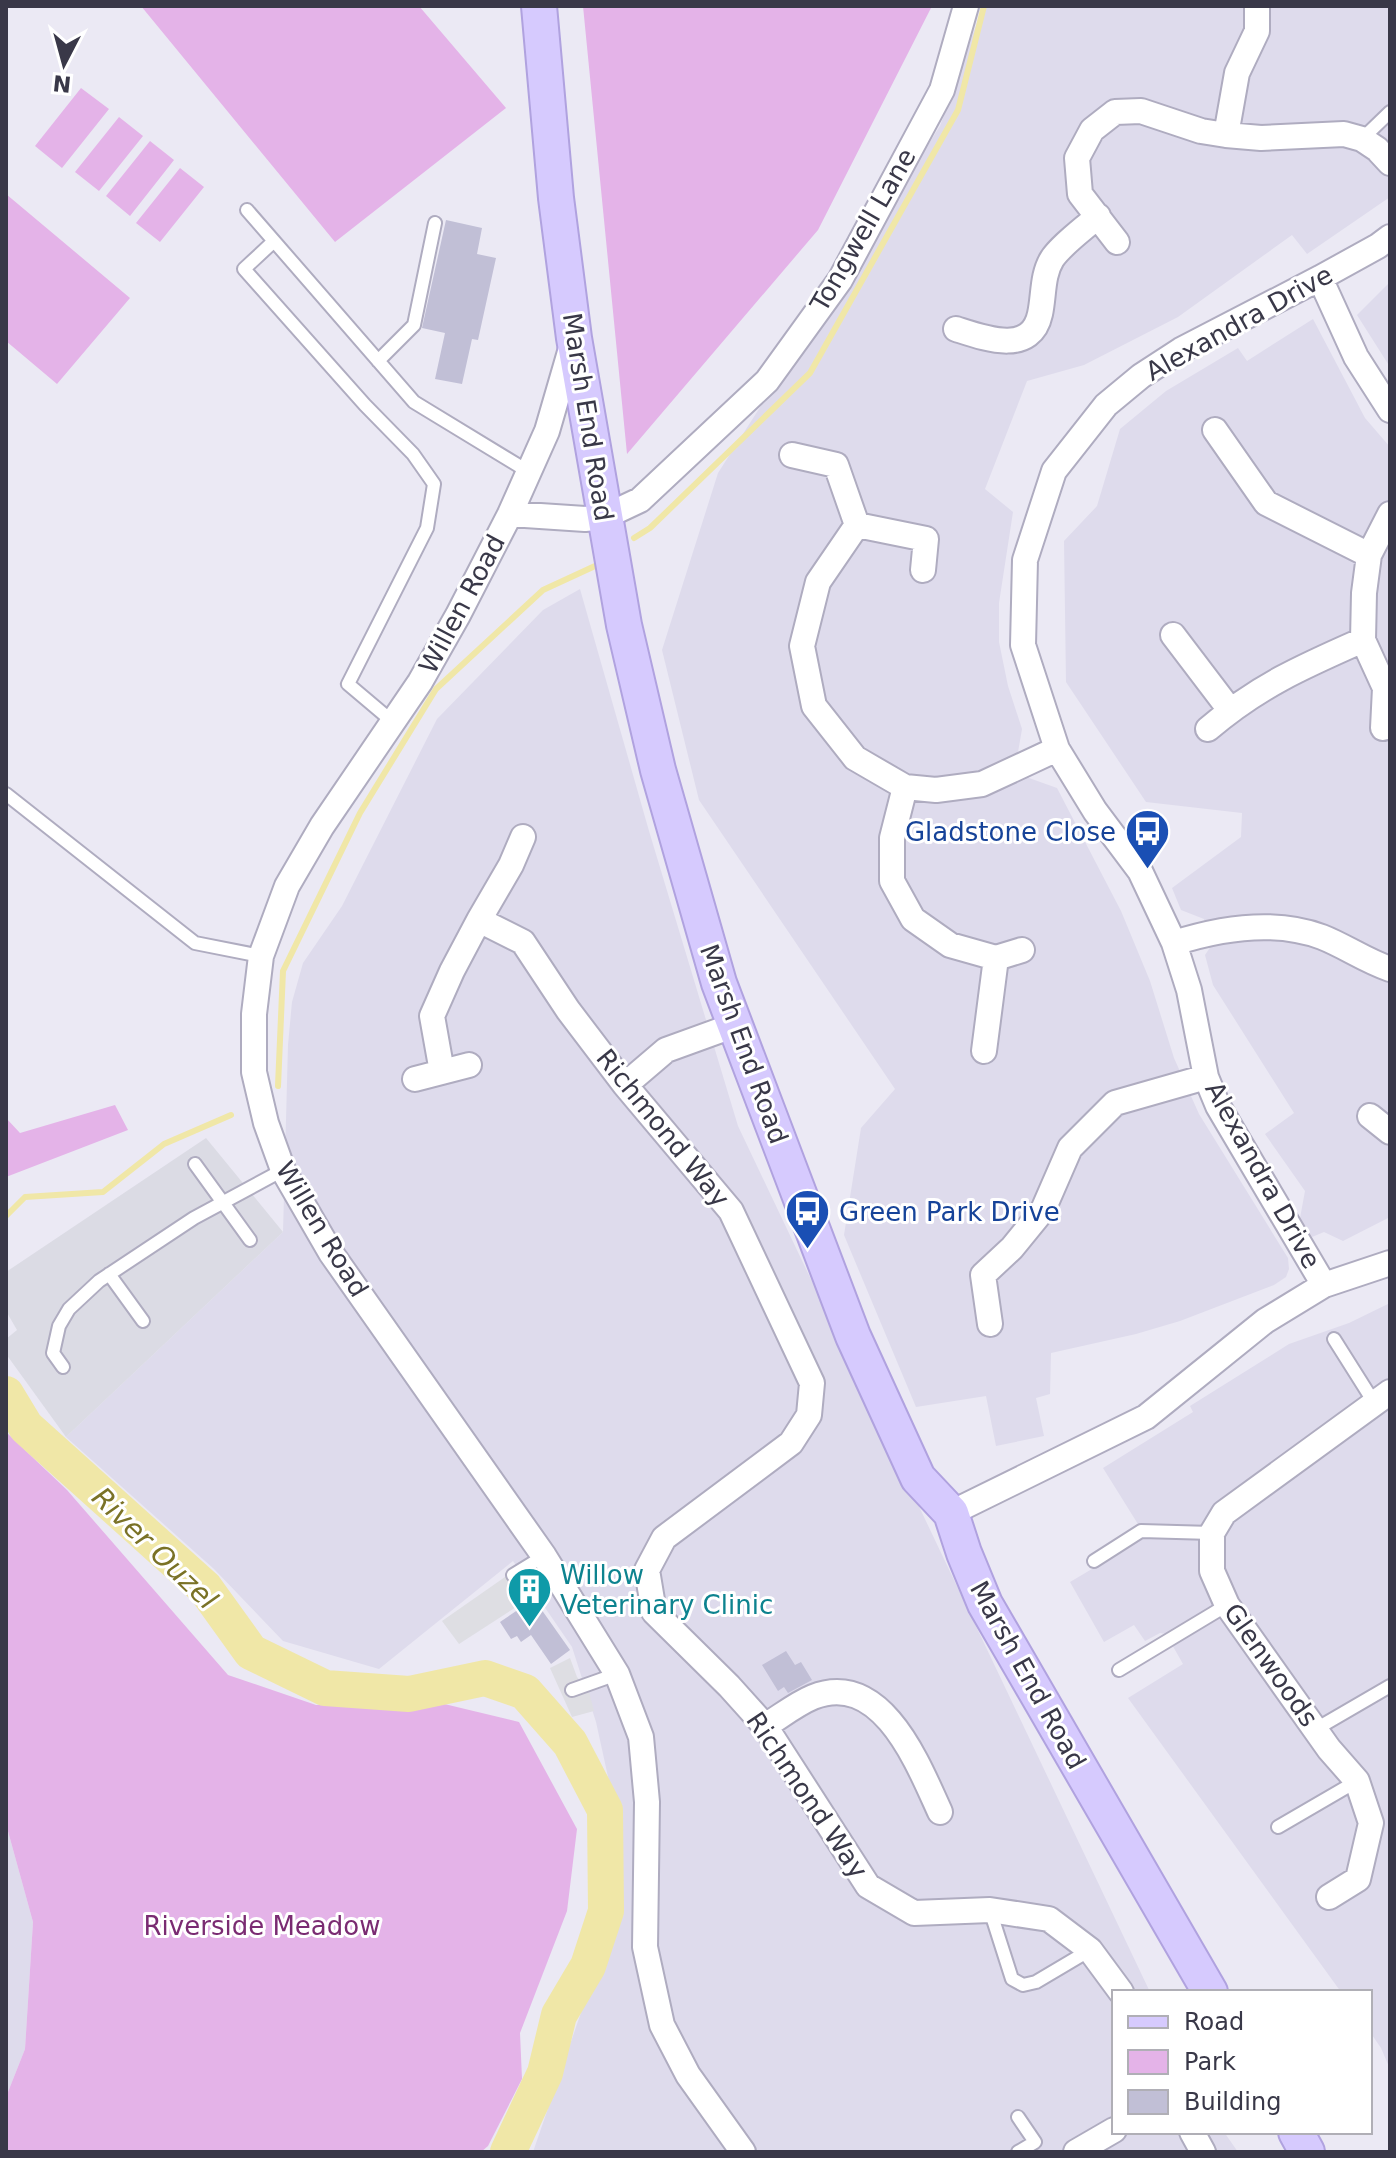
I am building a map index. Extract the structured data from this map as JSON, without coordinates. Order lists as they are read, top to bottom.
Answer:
{
  "streets": {
    "street": [
      "Tongwell Lane",
      "Alexandra Drive",
      "Marsh End Road",
      "Willen Road",
      "Richmond Way",
      "Glenwoods"
    ]
  },
  "crossings": [
    ["Tongwell Lane", "Marsh End Road"],
    ["Marsh End Road", "Willen Road"]
  ],
  "water": ["River Ouzel"],
  "parks": ["Riverside Meadow"],
  "places": {
    "bus stop": ["Gladstone Close", "Green Park Drive"],
    "building": ["Willow Veterinary Clinic"]
  },
  "legend": ["Road", "Park", "Building"],
  "north": "bottom"
}
